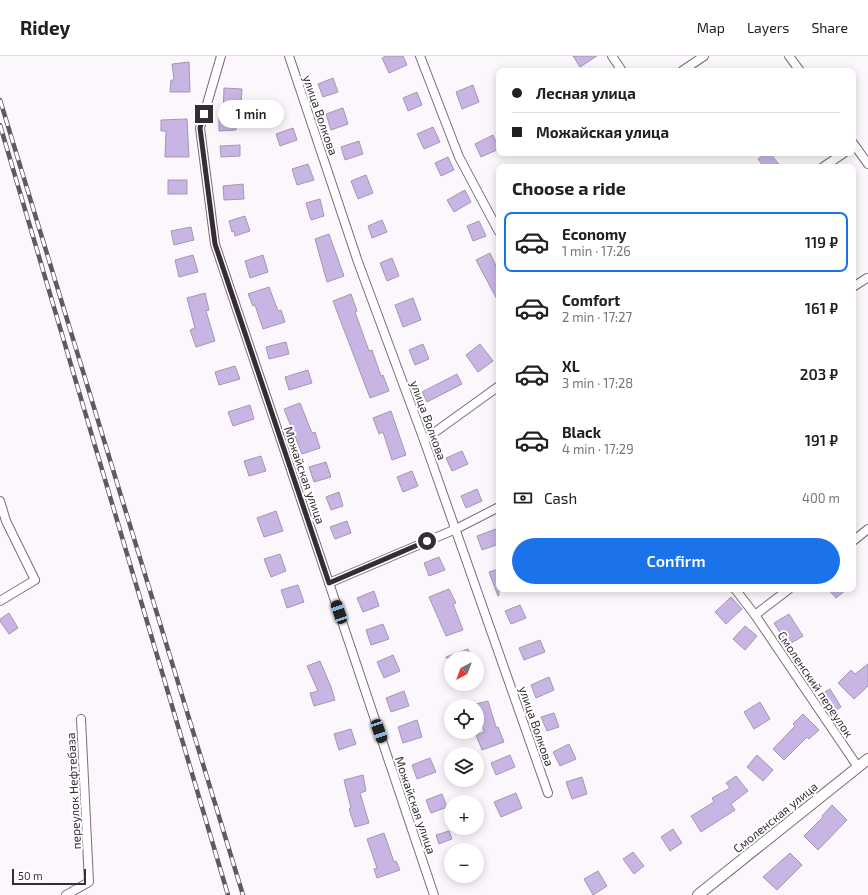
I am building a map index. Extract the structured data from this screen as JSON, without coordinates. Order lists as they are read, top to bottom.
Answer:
{
  "streets": {
    "street": [
      "улица Волкова",
      "Можайская улица",
      "Смоленский переулок",
      "переулок Нефтебаза",
      "Смоленская улица"
    ]
  },
  "crossings": [
    ["Смоленский переулок", "Смоленская улица"]
  ],
  "scale_bar": "50 m",
  "north": "bottom left",
  "page": {
    "header": "Ridey",
    "nav": ["Map", "Layers", "Share"],
    "banner": ["Лесная улица", "Можайская улица"],
    "bubble": "1 min",
    "heading": "Choose a ride",
    "list": [
      {
        "name": "Economy",
        "note": "1 min · 17:26",
        "value": "119 ₽"
      },
      {
        "name": "Comfort",
        "note": "2 min · 17:27",
        "value": "161 ₽"
      },
      {
        "name": "XL",
        "note": "3 min · 17:28",
        "value": "203 ₽"
      },
      {
        "name": "Black",
        "note": "4 min · 17:29",
        "value": "191 ₽"
      }
    ],
    "pay": ["Cash", "400 m"],
    "buttons": "Confirm",
    "map_buttons": ["+", "−"],
    "scale": "50 m"
  }
}
